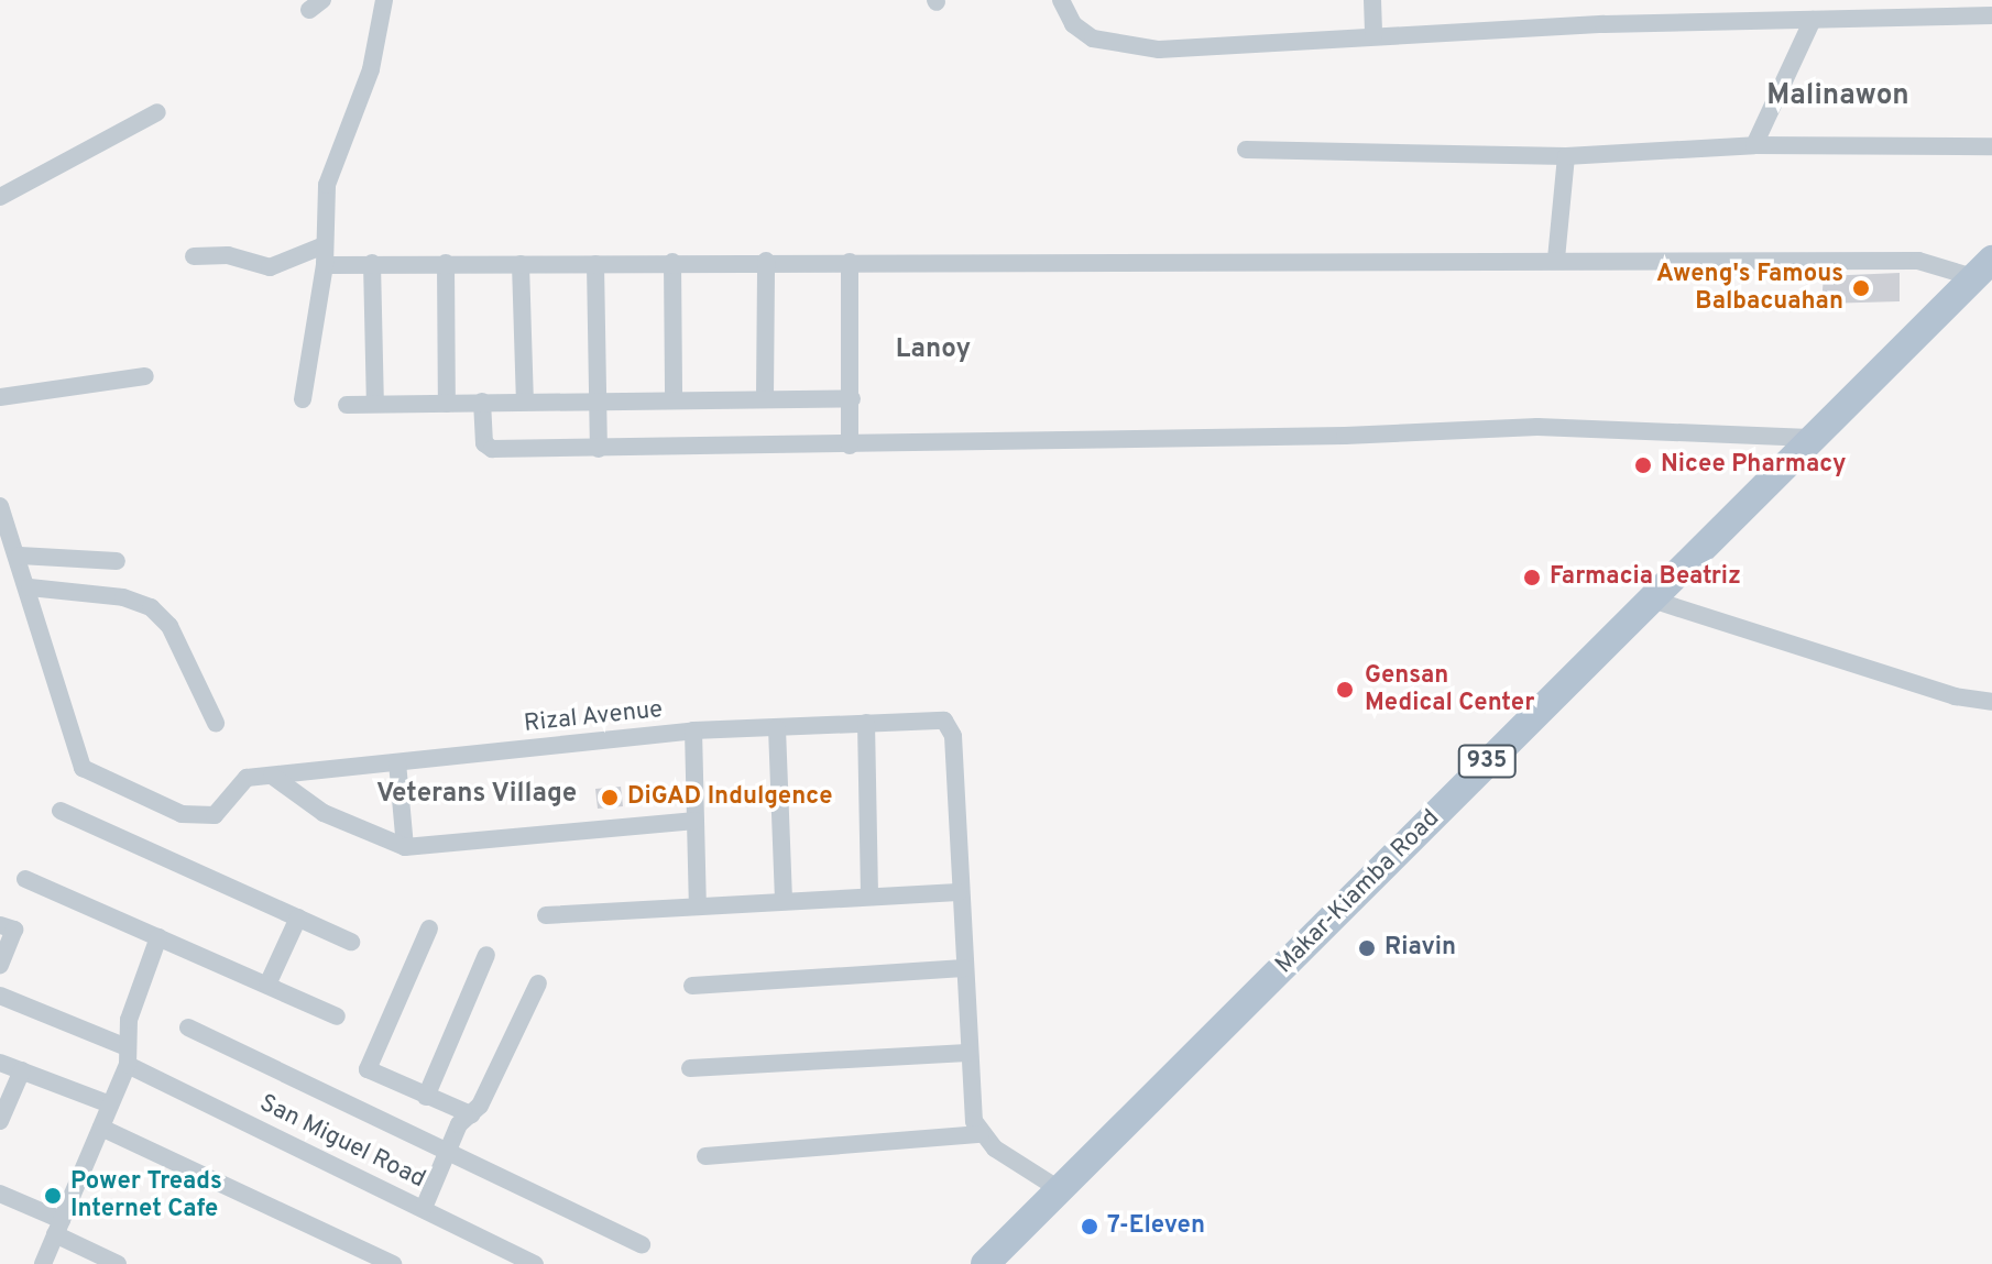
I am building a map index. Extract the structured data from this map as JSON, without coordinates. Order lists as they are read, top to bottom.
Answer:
{
  "streets": {
    "main road": ["935", "Makar-Kiamba Road"],
    "street": ["Rizal Avenue", "San Miguel Road"]
  },
  "districts": ["Malinawon", "Lanoy", "Veterans Village"],
  "places": [
    "Aweng's Famous Balbacuahan",
    "Nicee Pharmacy",
    "Farmacia Beatriz",
    "Gensan Medical Center",
    "DiGAD Indulgence",
    "Riavin",
    "Power Treads Internet Cafe",
    "7-Eleven"
  ]
}
